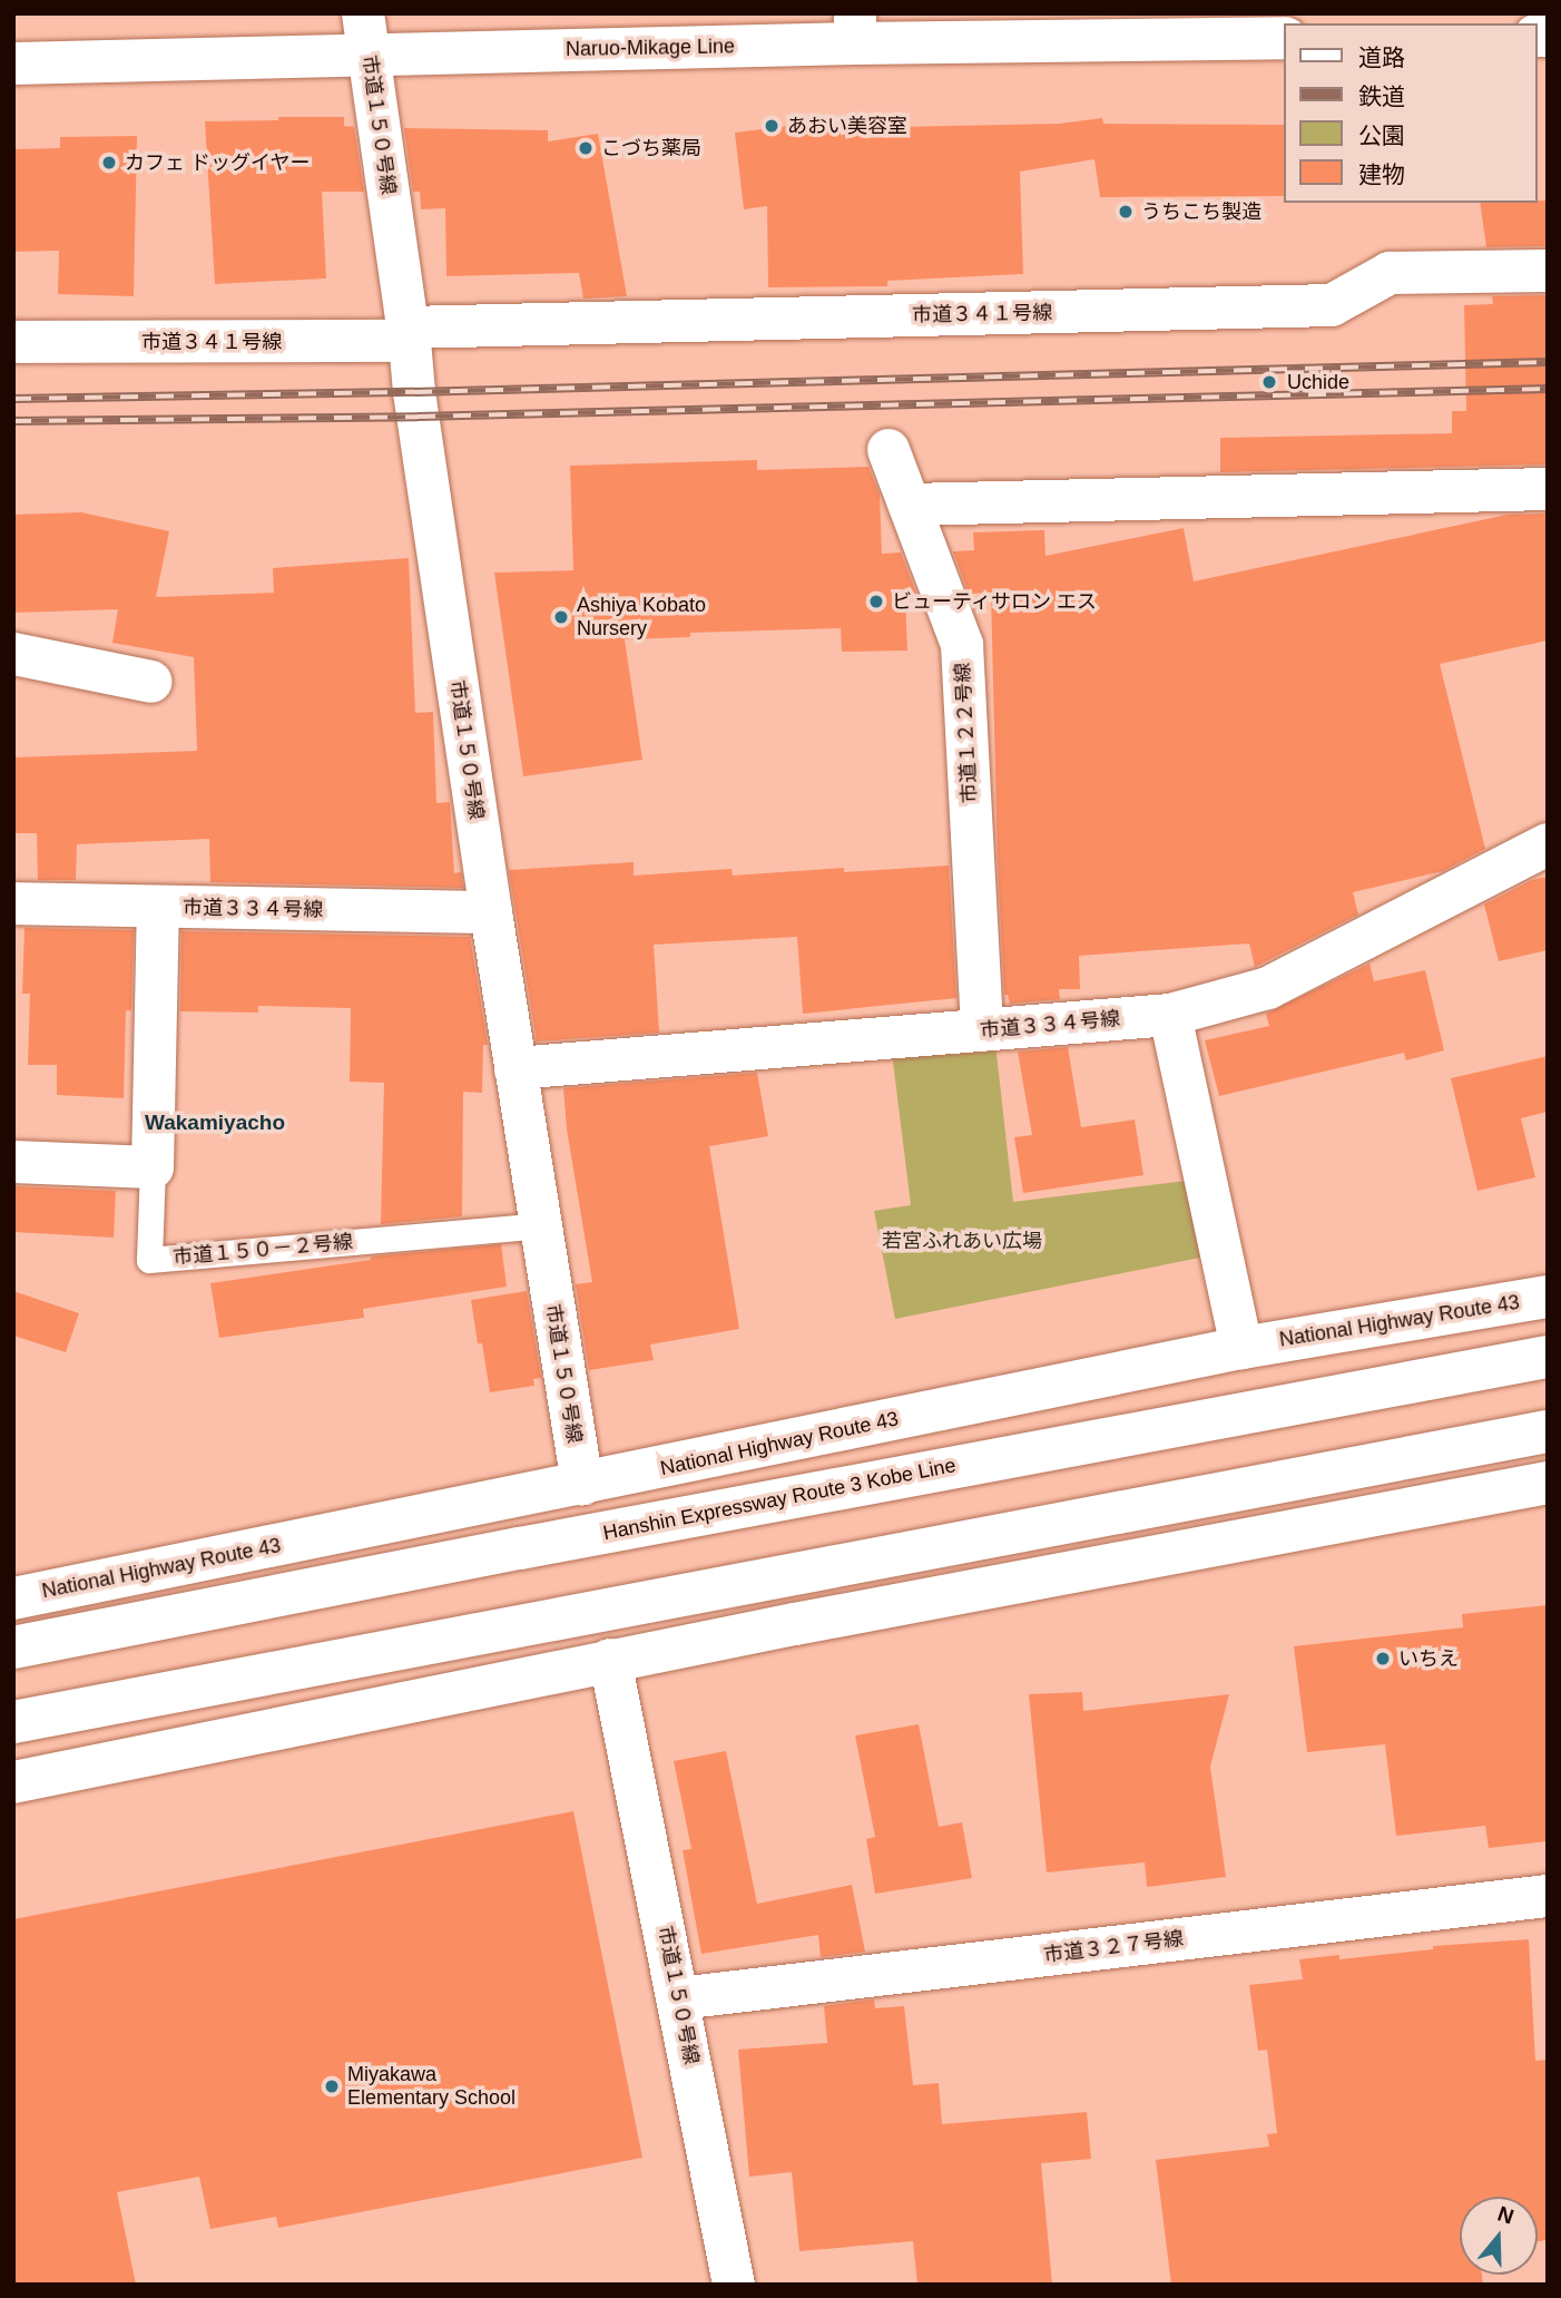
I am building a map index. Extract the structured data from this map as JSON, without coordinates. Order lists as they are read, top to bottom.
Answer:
{
  "streets": {
    "main road": [
      "Naruo-Mikage Line",
      "市道１５０号線",
      "市道３４１号線",
      "市道１２２号線",
      "市道３３４号線",
      "市道１５０－２号線",
      "National Highway Route 43",
      "Hanshin Expressway Route 3 Kobe Line",
      "市道３２７号線"
    ]
  },
  "crossings": [
    ["Naruo-Mikage Line", "市道１５０号線"],
    ["市道１５０号線", "市道３４１号線"],
    ["市道１５０号線", "市道３３４号線"],
    ["市道１５０号線", "市道１５０－２号線"],
    ["市道１５０号線", "National Highway Route 43"],
    ["市道１５０号線", "市道３２７号線"],
    ["市道１２２号線", "市道３３４号線"],
    ["市道３３４号線", "市道１５０－２号線"]
  ],
  "districts": ["Wakamiyacho"],
  "parks": ["若宮ふれあい広場"],
  "places": [
    "あおい美容室",
    "こづち薬局",
    "カフェ ドッグイヤー",
    "うちこち製造",
    "Uchide",
    "ビューティサロン エス",
    "Ashiya Kobato Nursery",
    "いちえ",
    "Miyakawa Elementary School"
  ],
  "legend": [
    "道路",
    "鉄道",
    "公園",
    "建物"
  ],
  "north": "top"
}
